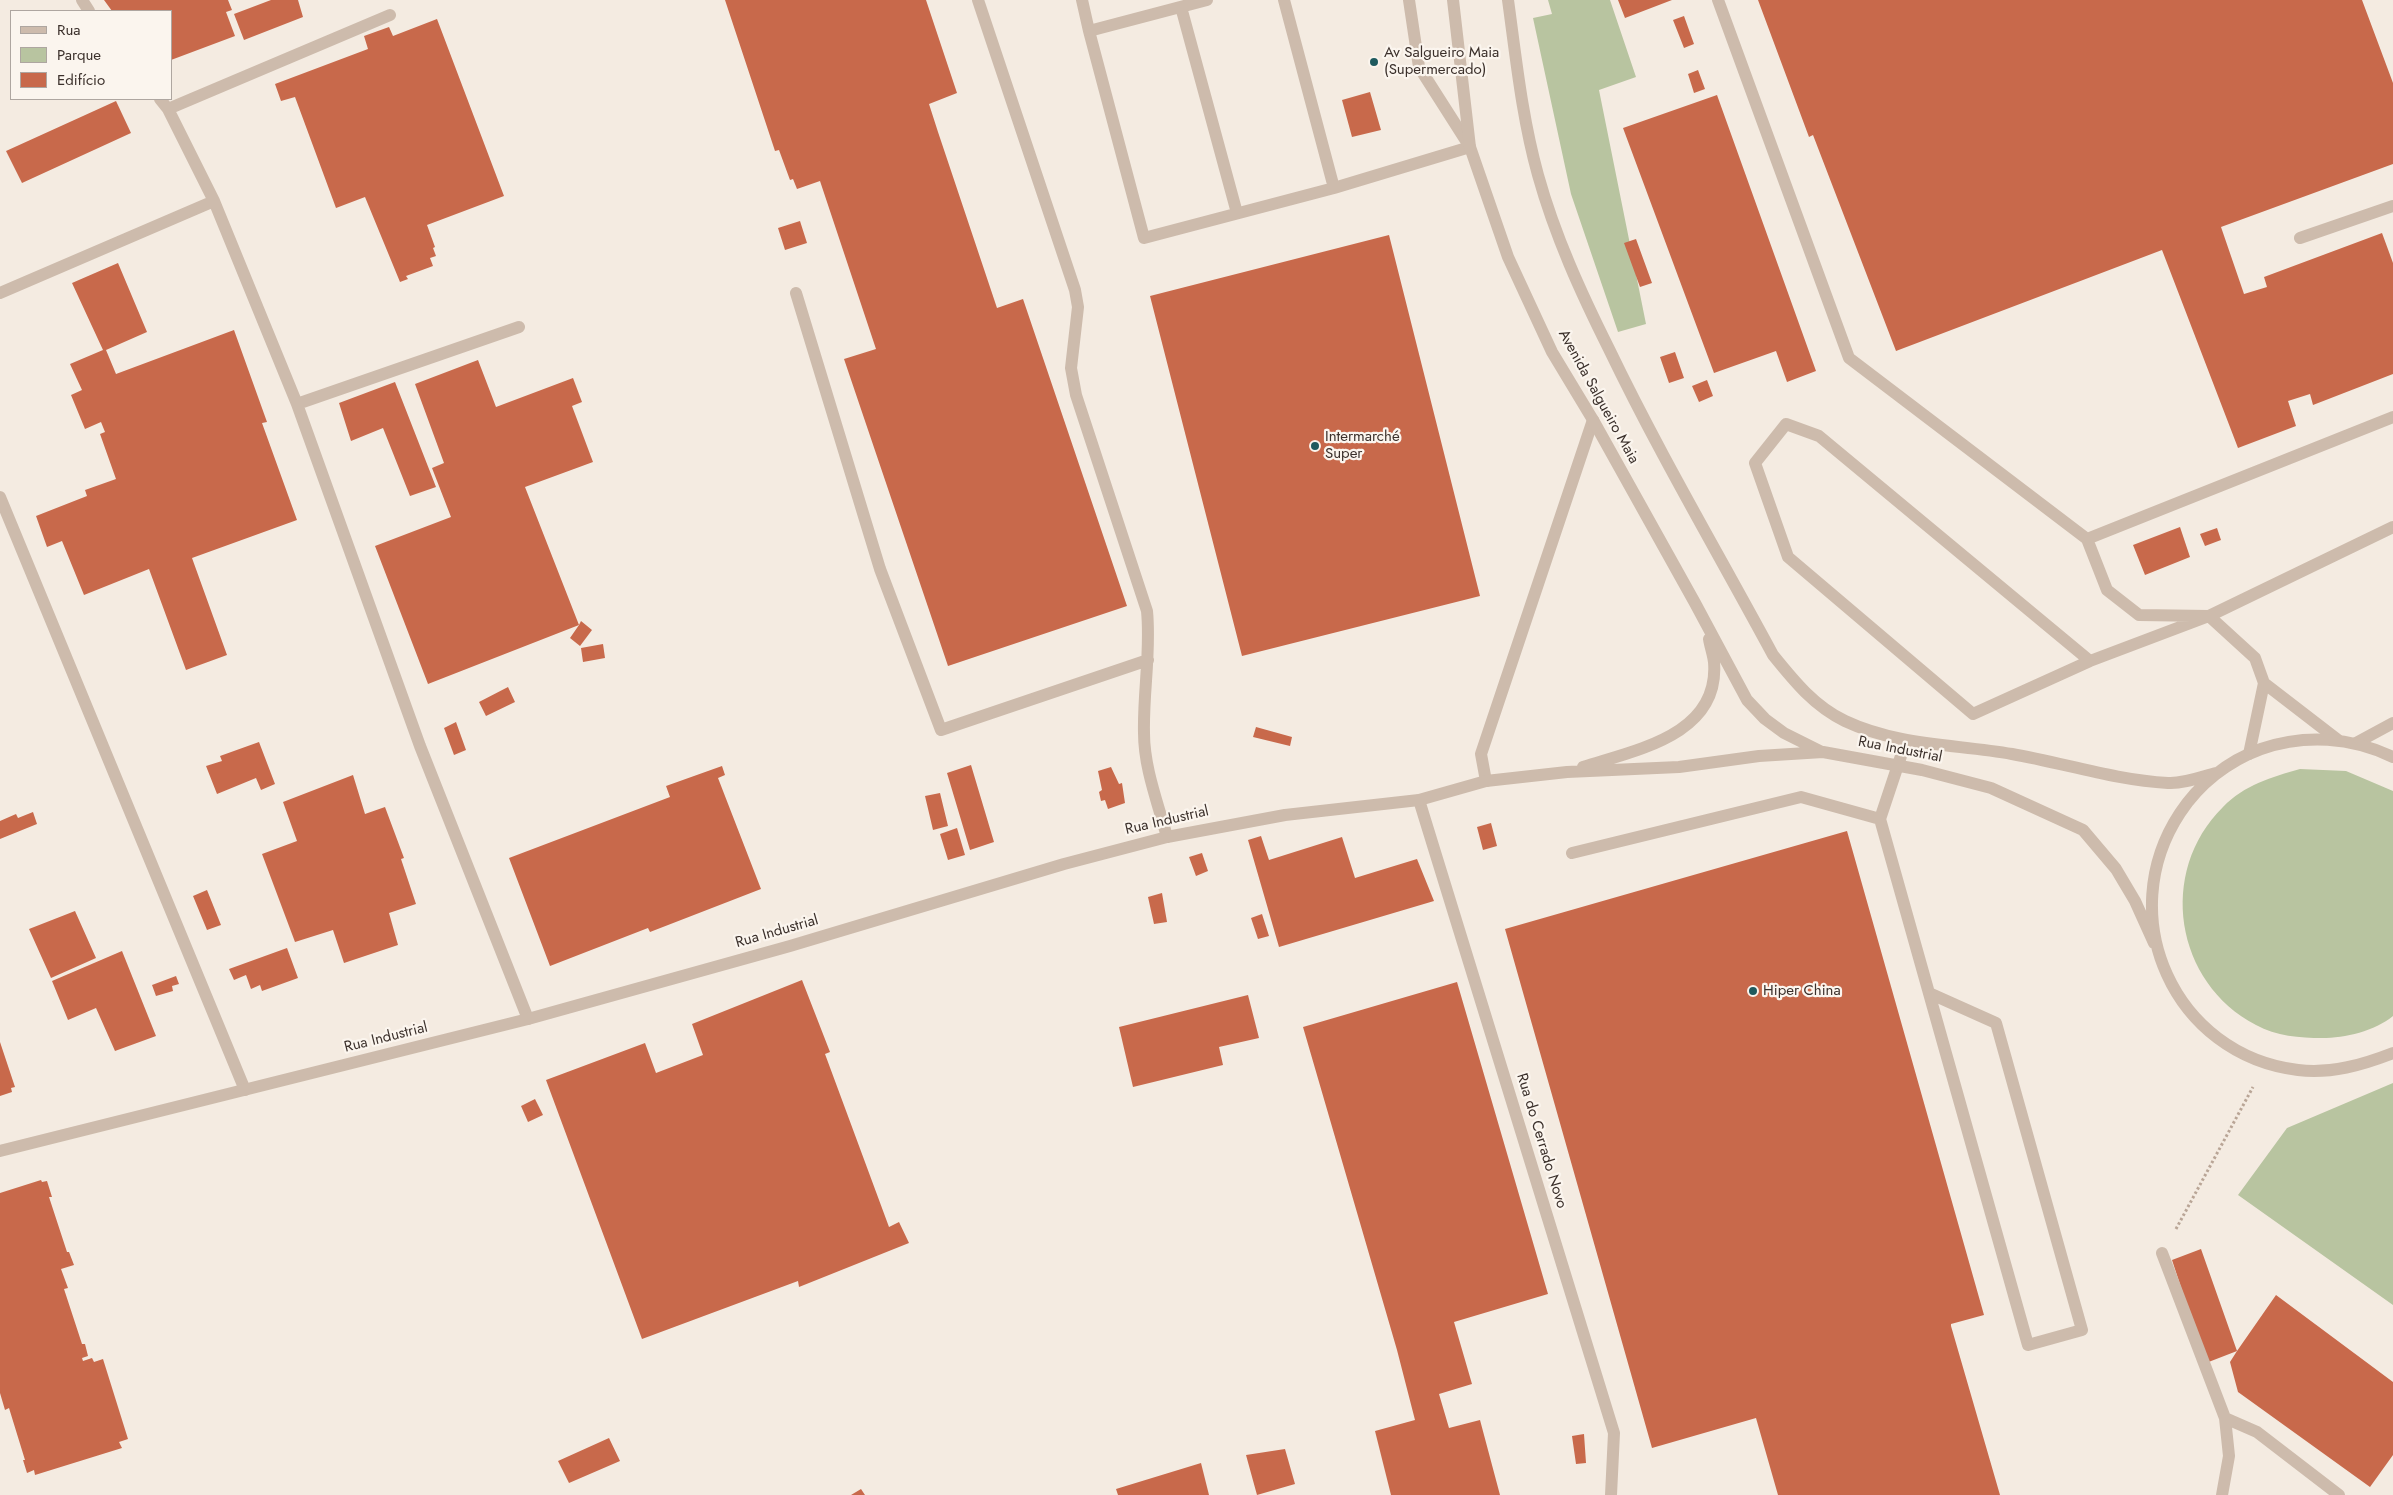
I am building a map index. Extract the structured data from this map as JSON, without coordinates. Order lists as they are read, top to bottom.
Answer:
{
  "streets": {
    "street": ["Avenida Salgueiro Maia", "Rua Industrial", "Rua do Cerrado Novo"]
  },
  "crossings": [
    ["Avenida Salgueiro Maia", "Rua Industrial"],
    ["Rua Industrial", "Rua do Cerrado Novo"]
  ],
  "places": ["Av Salgueiro Maia (Supermercado)", "Intermarché Super", "Hiper China"],
  "legend": ["Rua", "Parque", "Edifício"]
}
